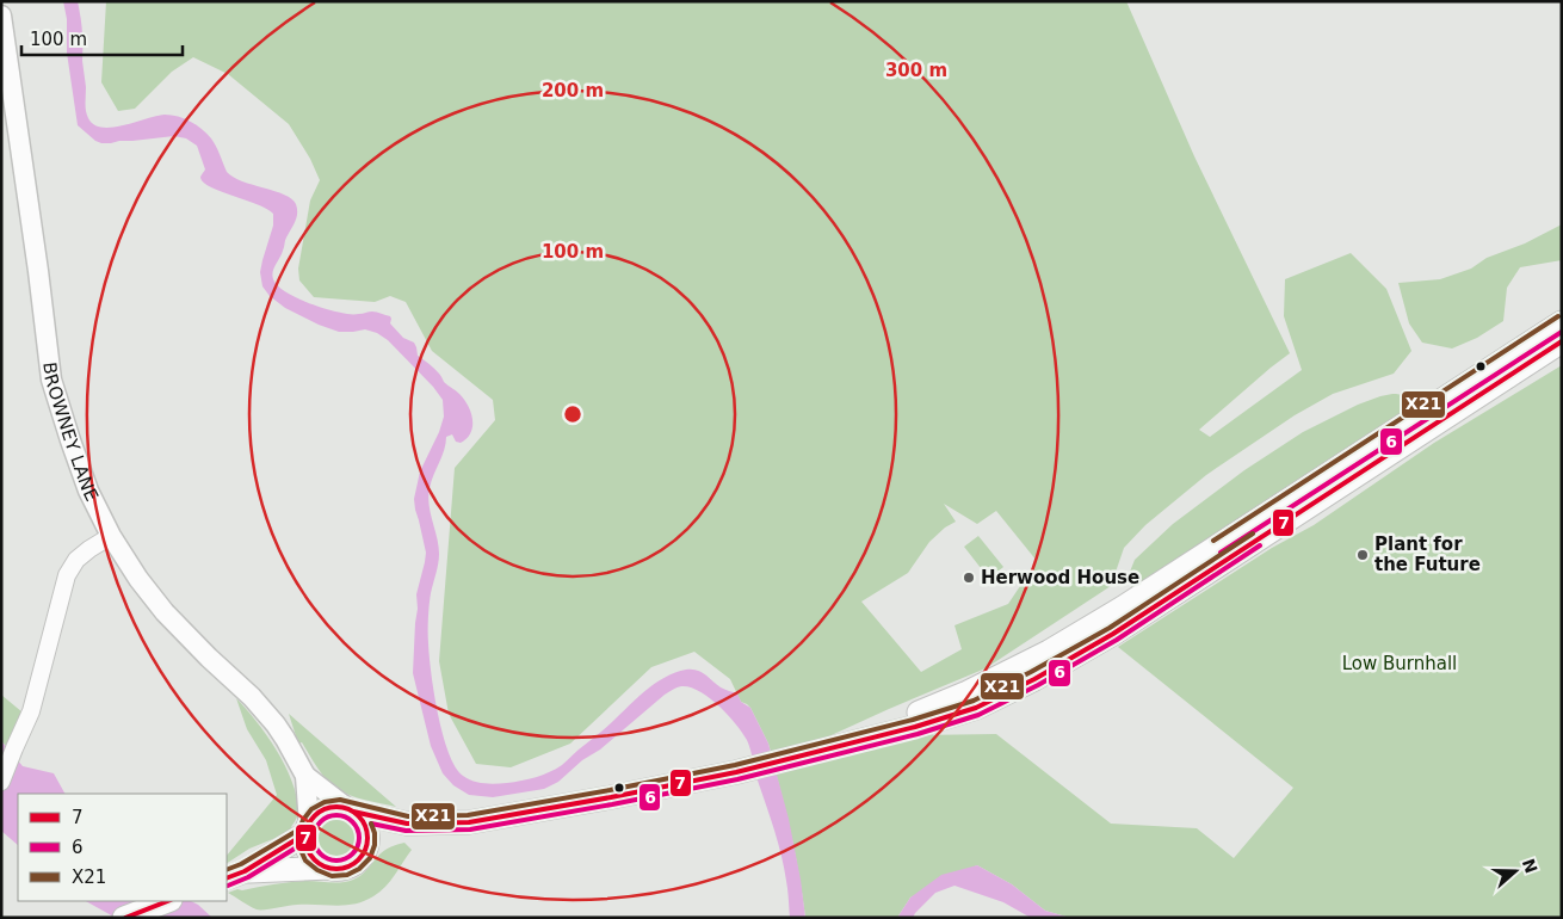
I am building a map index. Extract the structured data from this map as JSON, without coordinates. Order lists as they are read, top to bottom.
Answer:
{
  "streets": {
    "main road": ["BROWNEY LANE"]
  },
  "parks": ["Low Burnhall"],
  "places": ["Plant for the Future", "Herwood House"],
  "lines": ["transit line X21", "transit line 6", "transit line 7"],
  "legend": ["7", "6", "X21"],
  "scale_bar": "100 m",
  "north": "right",
  "rings": ["300 m", "200 m", "100 m"]
}
